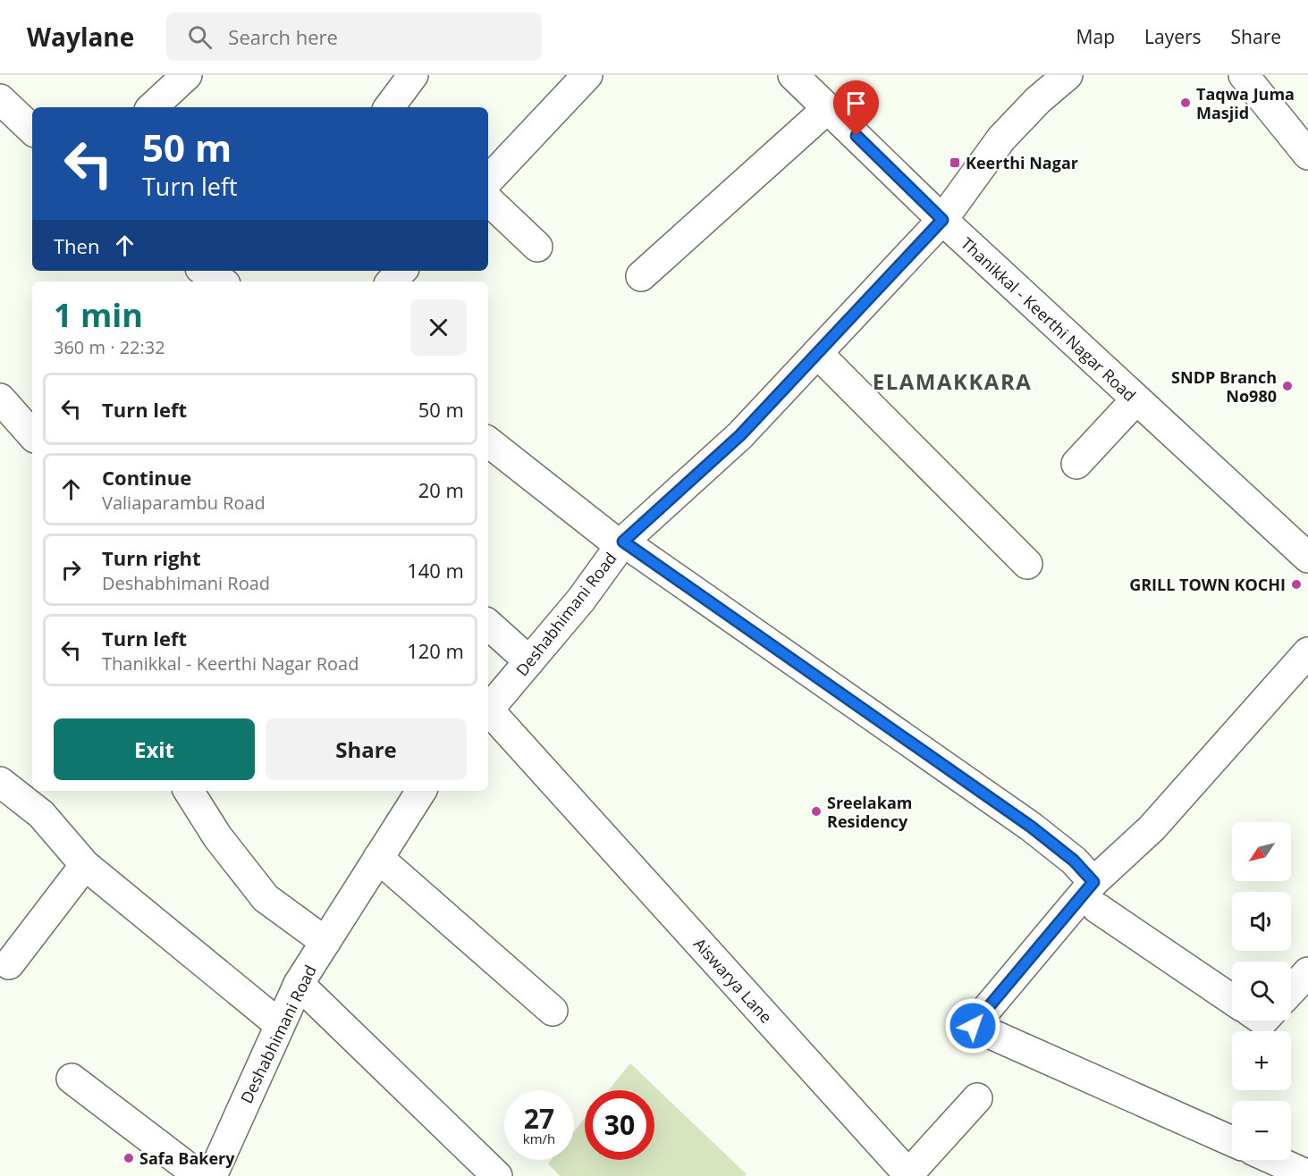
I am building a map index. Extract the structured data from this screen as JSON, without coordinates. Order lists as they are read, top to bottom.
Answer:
{
  "streets": {
    "street": ["Thanikkal - Keerthi Nagar Road", "Deshabhimani Road", "Aiswarya Lane"]
  },
  "crossings": [
    ["Thanikkal - Keerthi Nagar Road", "Deshabhimani Road"]
  ],
  "districts": ["ELAMAKKARA"],
  "places": {
    "other": [
      "Taqwa Juma Masjid",
      "SNDP Branch No980",
      "GRILL TOWN KOCHI",
      "Sreelakam Residency",
      "Safa Bakery"
    ],
    "transit": ["Keerthi Nagar"]
  },
  "north": "bottom left",
  "page": {
    "header": "Waylane",
    "search": "Search here",
    "nav": ["Map", "Layers", "Share"],
    "turn": ["50 m", "Turn left"],
    "then": "Then",
    "heading": ["1 min", "360 m · 22:32"],
    "list": [
      {
        "name": "Turn left",
        "value": "50 m"
      },
      {
        "name": "Continue",
        "note": "Valiaparambu Road",
        "value": "20 m"
      },
      {
        "name": "Turn right",
        "note": "Deshabhimani Road",
        "value": "140 m"
      },
      {
        "name": "Turn left",
        "note": "Thanikkal - Keerthi Nagar Road",
        "value": "120 m"
      }
    ],
    "buttons": ["Exit", "Share"],
    "map_buttons": ["+", "−"],
    "speed": "27 km/h",
    "limit": "30"
  }
}
